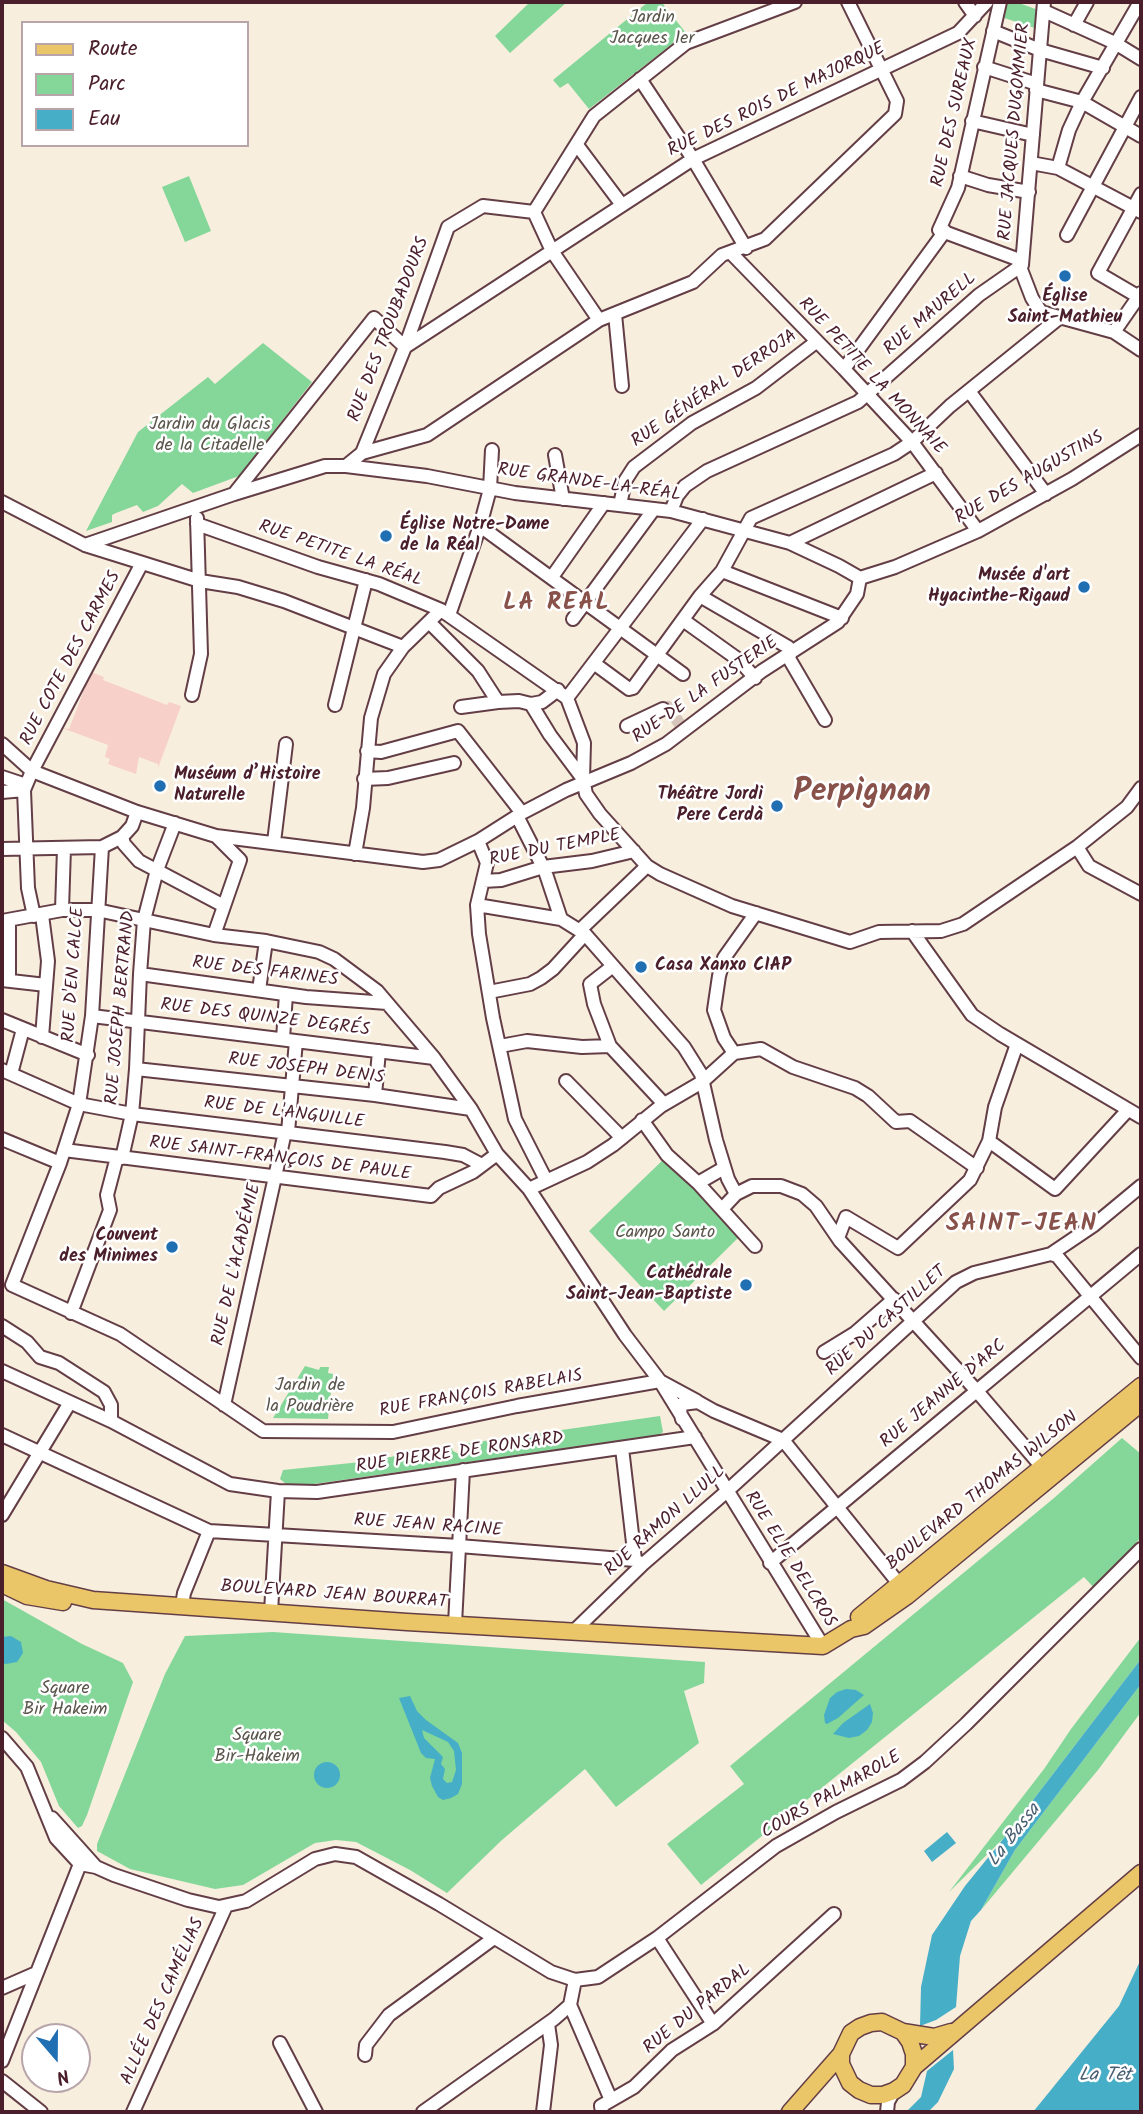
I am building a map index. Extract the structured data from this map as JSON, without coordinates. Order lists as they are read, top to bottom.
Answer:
{
  "streets": {
    "main road": ["BOULEVARD THOMAS WILSON", "BOULEVARD JEAN BOURRAT"],
    "street": [
      "RUE DES ROIS DE MAJORQUE",
      "RUE DES SUREAUX",
      "RUE JACQUES DUGOMMIER",
      "RUE MAURELL",
      "RUE DES TROUBADOURS",
      "RUE PETITE LA MONNAIE",
      "RUE GÉNÉRAL DERROJA",
      "RUE DES AUGUSTINS",
      "RUE GRANDE-LA-RÉAL",
      "RUE PETITE LA RÉAL",
      "RUE COTE DES CARMES",
      "RUE DE LA FUSTERIE",
      "RUE DU TEMPLE",
      "RUE DES FARINES",
      "RUE D'EN CALCE",
      "RUE JOSEPH BERTRAND",
      "RUE DES QUINZE DEGRÉS",
      "RUE JOSEPH DENIS",
      "RUE DE L'ANGUILLE",
      "RUE SAINT-FRANÇOIS DE PAULE",
      "RUE DE L'ACADÉMIE",
      "RUE DU CASTILLET",
      "RUE FRANÇOIS RABELAIS",
      "RUE JEANNE D'ARC",
      "RUE PIERRE DE RONSARD",
      "RUE RAMON LLULL",
      "RUE JEAN RACINE",
      "RUE ELIE DELCROS",
      "COURS PALMAROLE",
      "ALLÉE DES CAMÉLIAS",
      "RUE DU PARDAL"
    ]
  },
  "crossings": [
    ["RUE DES ROIS DE MAJORQUE", "RUE DES TROUBADOURS"],
    ["RUE DES SUREAUX", "RUE PETITE LA MONNAIE"],
    ["RUE JACQUES DUGOMMIER", "RUE MAURELL"],
    ["RUE MAURELL", "RUE PETITE LA MONNAIE"],
    ["RUE MAURELL", "RUE GRANDE-LA-RÉAL"],
    ["RUE PETITE LA MONNAIE", "RUE GÉNÉRAL DERROJA"],
    ["RUE PETITE LA MONNAIE", "RUE DES AUGUSTINS"],
    ["RUE GÉNÉRAL DERROJA", "RUE GRANDE-LA-RÉAL"],
    ["RUE DES AUGUSTINS", "RUE GRANDE-LA-RÉAL"],
    ["RUE COTE DES CARMES", "RUE DE LA FUSTERIE"],
    ["RUE DE LA FUSTERIE", "RUE JOSEPH BERTRAND"],
    ["RUE DES FARINES", "RUE JOSEPH BERTRAND"],
    ["RUE DES FARINES", "RUE DE L'ACADÉMIE"],
    ["RUE DES FARINES", "RUE ELIE DELCROS"],
    ["RUE D'EN CALCE", "RUE DES QUINZE DEGRÉS"],
    ["RUE D'EN CALCE", "RUE DE L'ANGUILLE"],
    ["RUE D'EN CALCE", "RUE SAINT-FRANÇOIS DE PAULE"],
    ["RUE D'EN CALCE", "RUE FRANÇOIS RABELAIS"],
    ["RUE D'EN CALCE", "RUE ELIE DELCROS"],
    ["RUE JOSEPH BERTRAND", "RUE DES QUINZE DEGRÉS"],
    ["RUE JOSEPH BERTRAND", "RUE JOSEPH DENIS"],
    ["RUE JOSEPH BERTRAND", "RUE DE L'ANGUILLE"],
    ["RUE JOSEPH BERTRAND", "RUE SAINT-FRANÇOIS DE PAULE"],
    ["RUE JOSEPH BERTRAND", "RUE FRANÇOIS RABELAIS"],
    ["RUE JOSEPH BERTRAND", "RUE ELIE DELCROS"],
    ["RUE DES QUINZE DEGRÉS", "RUE DE L'ACADÉMIE"],
    ["RUE DES QUINZE DEGRÉS", "RUE ELIE DELCROS"],
    ["RUE JOSEPH DENIS", "RUE DE L'ACADÉMIE"],
    ["RUE JOSEPH DENIS", "RUE ELIE DELCROS"],
    ["RUE DE L'ANGUILLE", "RUE SAINT-FRANÇOIS DE PAULE"],
    ["RUE DE L'ANGUILLE", "RUE DE L'ACADÉMIE"],
    ["RUE SAINT-FRANÇOIS DE PAULE", "RUE DE L'ACADÉMIE"],
    ["RUE SAINT-FRANÇOIS DE PAULE", "RUE ELIE DELCROS"],
    ["RUE DE L'ACADÉMIE", "RUE FRANÇOIS RABELAIS"],
    ["RUE DU CASTILLET", "RUE RAMON LLULL"],
    ["RUE FRANÇOIS RABELAIS", "RUE ELIE DELCROS"],
    ["RUE JEANNE D'ARC", "RUE ELIE DELCROS"],
    ["RUE PIERRE DE RONSARD", "RUE ELIE DELCROS"],
    ["BOULEVARD THOMAS WILSON", "RUE ELIE DELCROS"],
    ["RUE RAMON LLULL", "RUE JEAN RACINE"],
    ["RUE RAMON LLULL", "RUE ELIE DELCROS"],
    ["RUE RAMON LLULL", "BOULEVARD JEAN BOURRAT"]
  ],
  "districts": ["LA REAL", "Perpignan", "SAINT-JEAN"],
  "water": ["La Bassa", "La Têt"],
  "parks": [
    "Jardin Jacques 1er",
    "Jardin du Glacis de la Citadelle",
    "Campo Santo",
    "Jardin de la Poudrière",
    "Square Bir Hakeim",
    "Square Bir-Hakeim"
  ],
  "places": [
    "Église Saint-Mathieu",
    "Église Notre-Dame de la Réal",
    "Musée d'art Hyacinthe-Rigaud",
    "Muséum d’Histoire Naturelle",
    "Théâtre Jordi Pere Cerdà",
    "Casa Xanxo CIAP",
    "Couvent des Minimes",
    "Cathédrale Saint-Jean-Baptiste"
  ],
  "legend": ["Route", "Parc", "Eau"],
  "north": "bottom"
}
